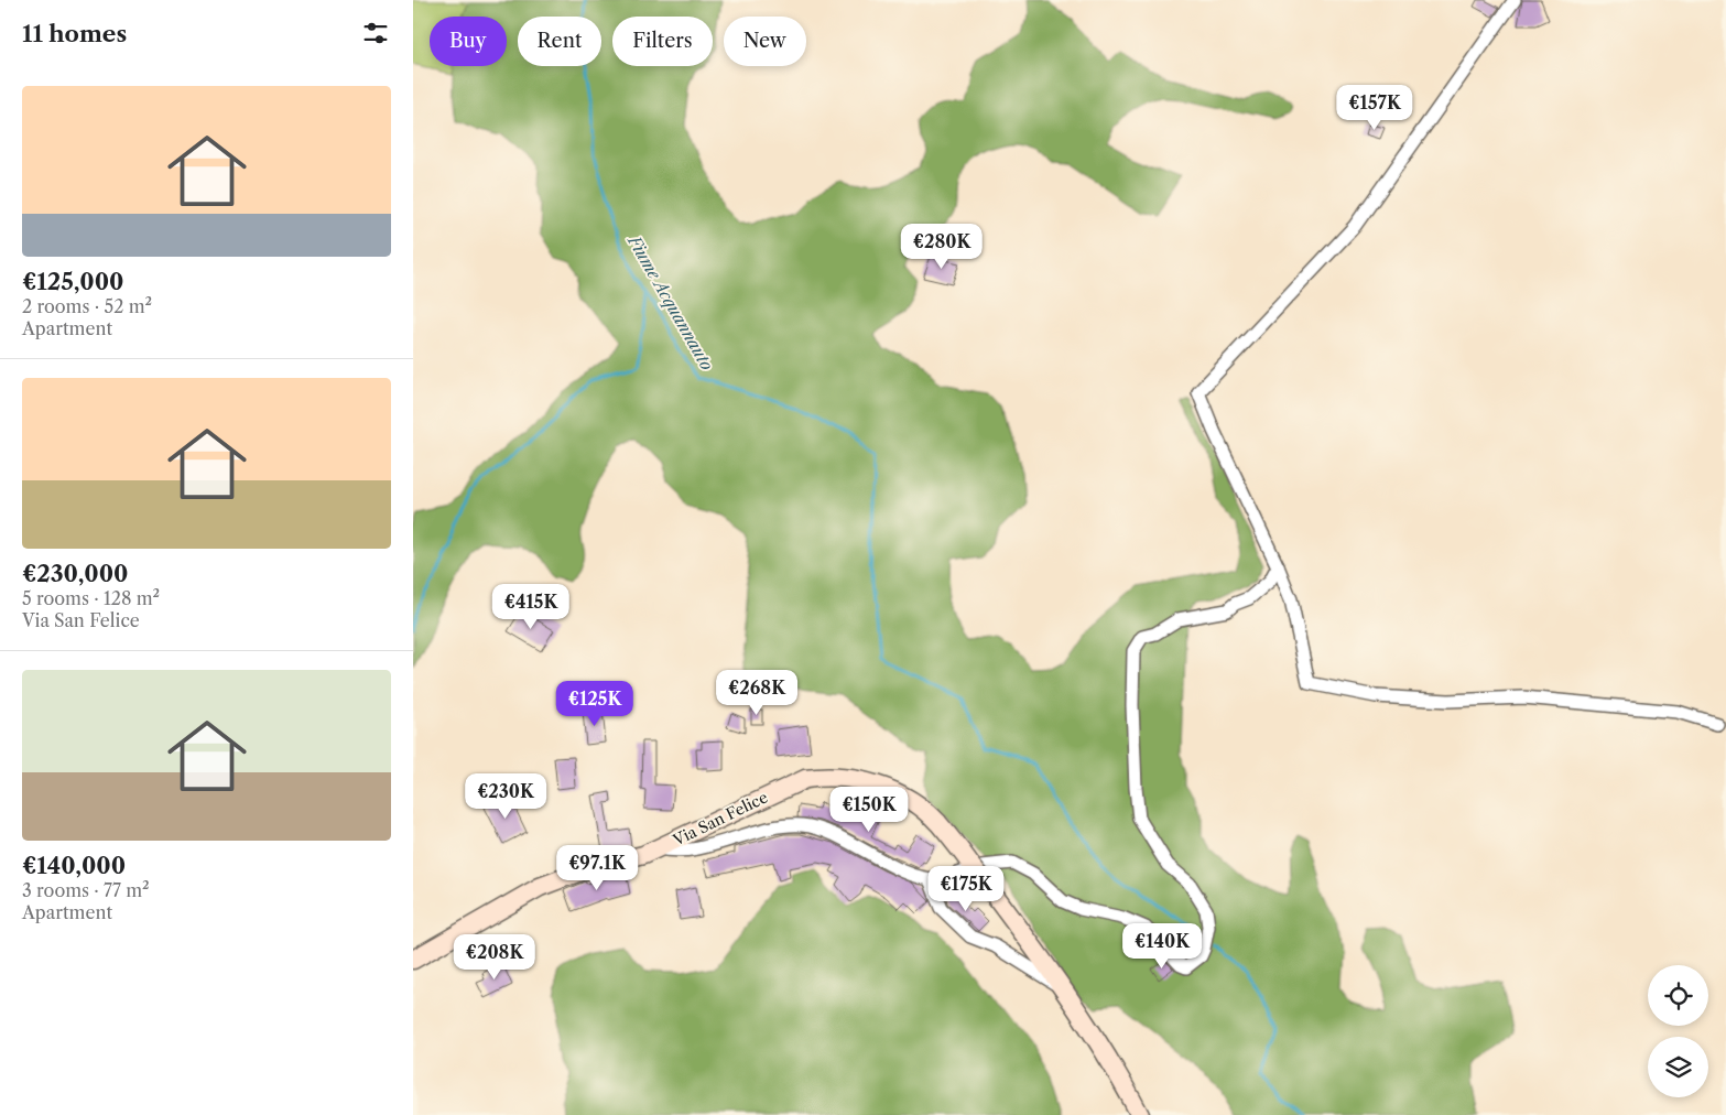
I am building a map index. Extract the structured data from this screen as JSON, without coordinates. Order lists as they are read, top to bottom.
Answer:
{
  "streets": {
    "street": ["Via San Felice"]
  },
  "water": ["Fiume Acquannauto"],
  "page": {
    "heading": "11 homes",
    "chip": [
      "Buy",
      "Rent",
      "Filters",
      "New"
    ],
    "list": [
      {
        "name": "€125,000",
        "note": "2 rooms · 52 m² · Apartment"
      },
      {
        "name": "€230,000",
        "note": "5 rooms · 128 m² · Via San Felice"
      },
      {
        "name": "€140,000",
        "note": "3 rooms · 77 m² · Apartment"
      }
    ],
    "price": [
      "€157K",
      "€280K",
      "€415K",
      "€268K",
      "€125K",
      "€230K",
      "€150K",
      "€97.1K",
      "€175K",
      "€140K",
      "€208K"
    ]
  }
}
